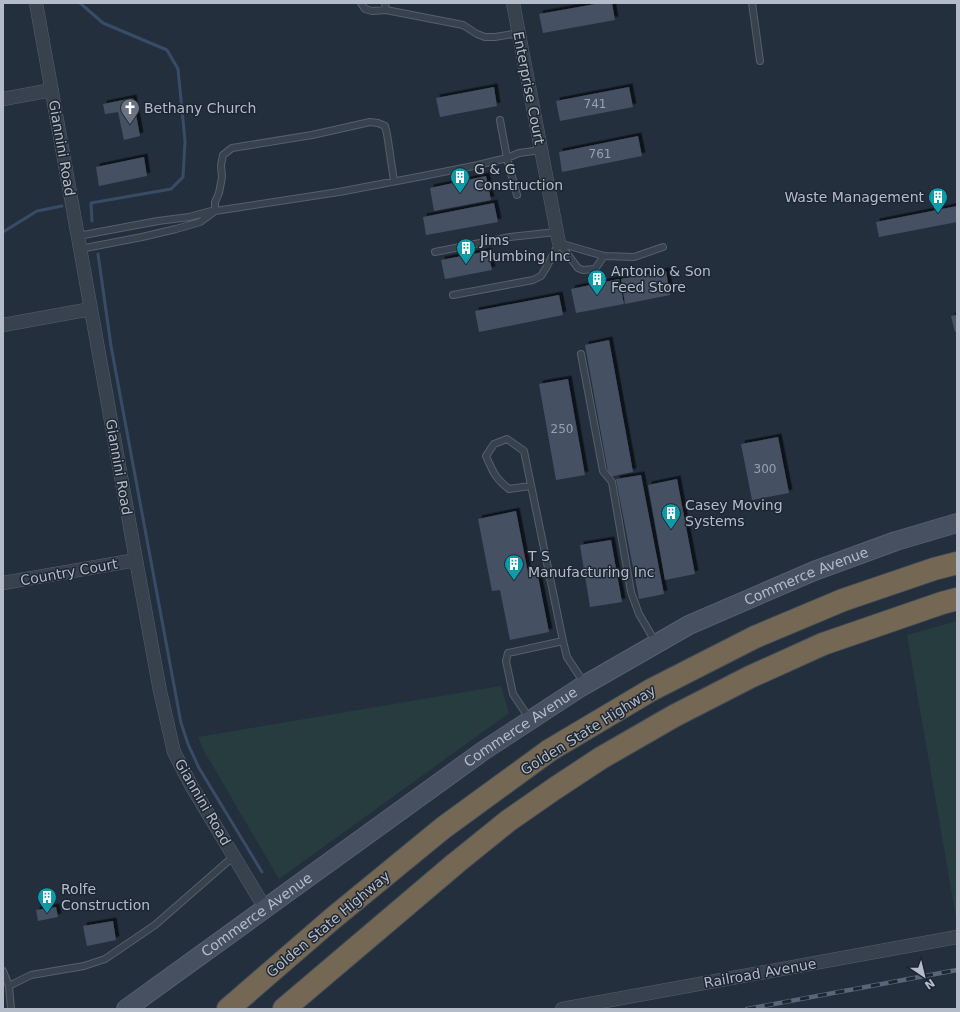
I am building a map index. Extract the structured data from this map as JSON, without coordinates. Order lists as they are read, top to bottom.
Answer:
{
  "streets": {
    "highway": ["Golden State Highway"],
    "street": [
      "Enterprise Court",
      "Giannini Road",
      "Country Court",
      "Commerce Avenue",
      "Railroad Avenue"
    ]
  },
  "crossings": [
    ["Giannini Road", "Country Court"],
    ["Giannini Road", "Commerce Avenue"]
  ],
  "places": {
    "church": ["Bethany Church"],
    "building": [
      "G & G Construction",
      "Waste Management",
      "Jims Plumbing Inc",
      "Antonio & Son Feed Store",
      "Casey Moving Systems",
      "T S Manufacturing Inc",
      "Rolfe Construction"
    ]
  },
  "house_numbers": [
    "741",
    "761",
    "250",
    "300"
  ],
  "north": "bottom right"
}
